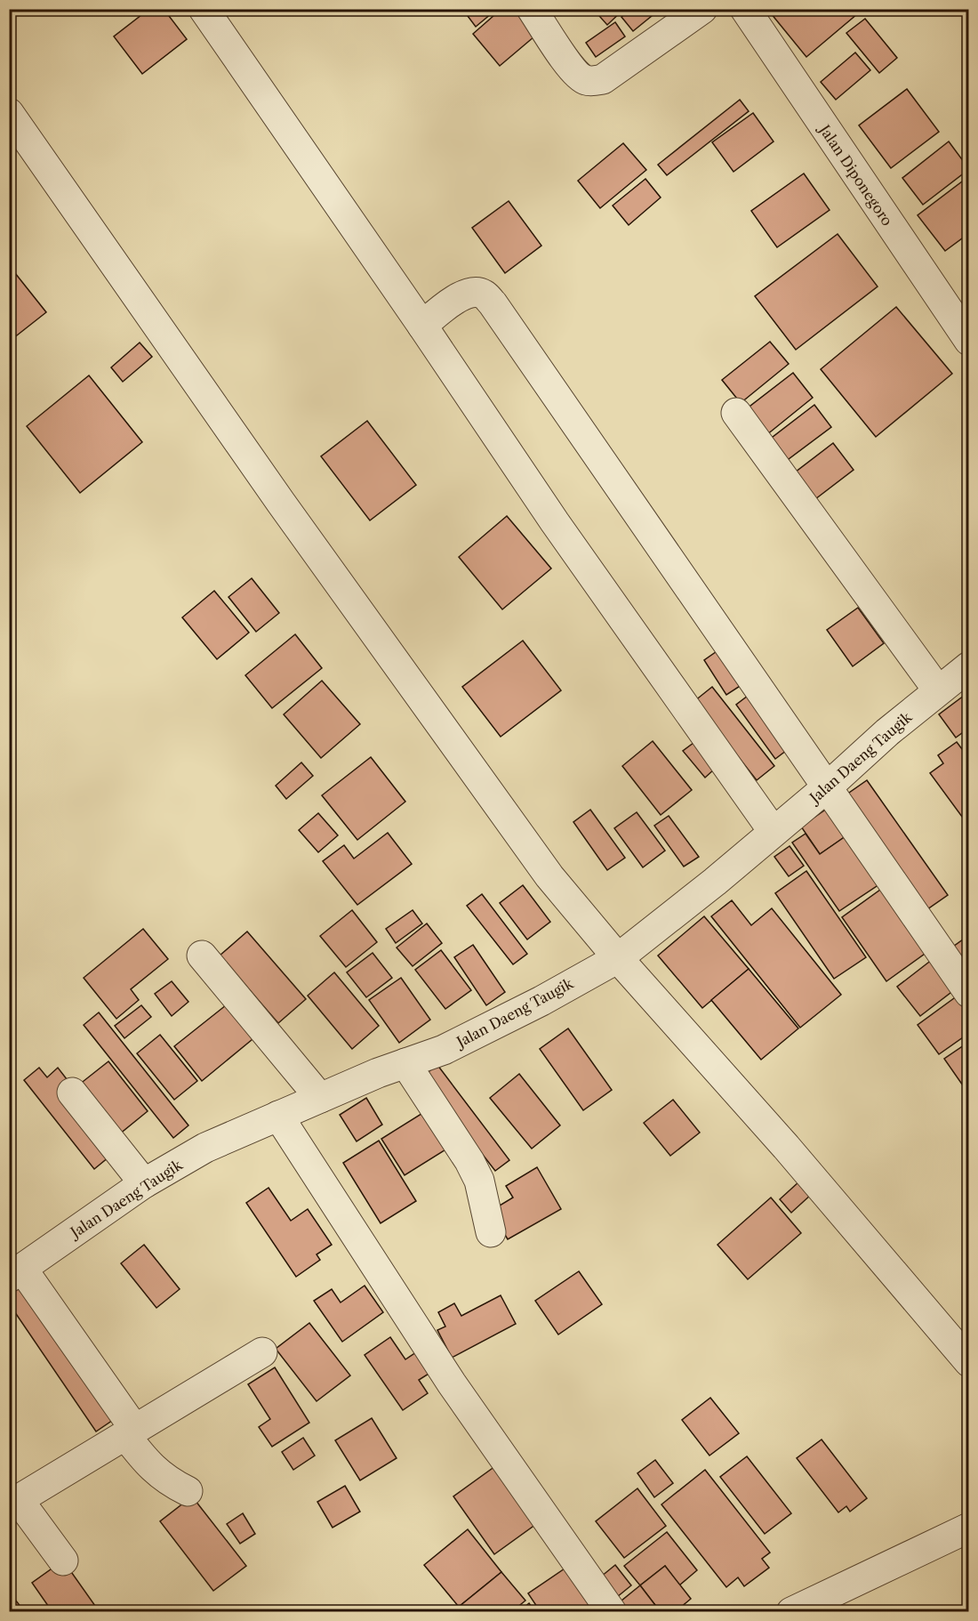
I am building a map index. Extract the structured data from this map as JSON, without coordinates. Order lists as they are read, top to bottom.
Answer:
{
  "streets": {
    "street": ["Jalan Diponegoro", "Jalan Daeng Taugik"]
  }
}
